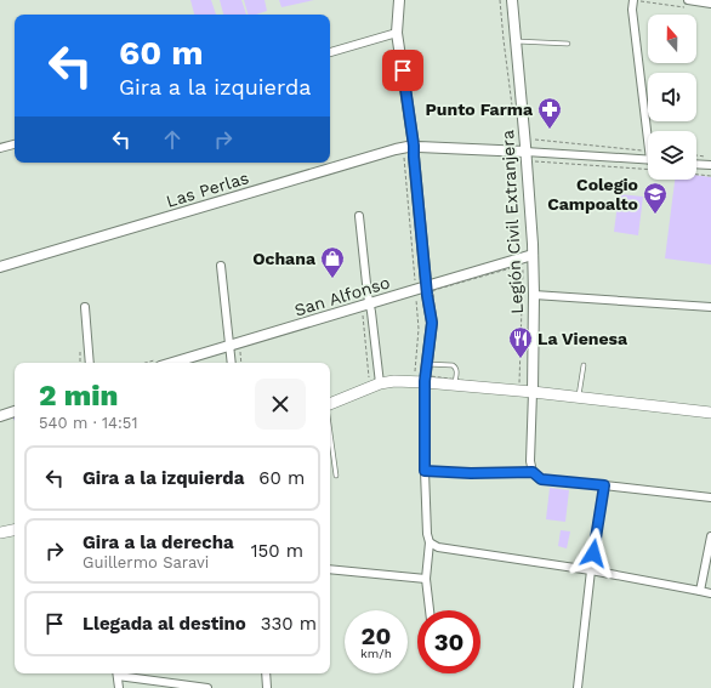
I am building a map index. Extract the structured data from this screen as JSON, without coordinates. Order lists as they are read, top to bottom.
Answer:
{
  "streets": {
    "street": ["Las Perlas", "Legión Civil Extranjera", "San Alfonso"]
  },
  "crossings": [
    ["Las Perlas", "Legión Civil Extranjera"],
    ["Legión Civil Extranjera", "San Alfonso"]
  ],
  "places": {
    "pharmacy": ["Punto Farma"],
    "school or university": ["Colegio Campoalto"],
    "shop": ["Ochana"],
    "restaurant": ["La Vienesa"]
  },
  "north": "top",
  "page": {
    "turn": ["60 m", "Gira a la izquierda"],
    "heading": ["2 min", "540 m · 14:51"],
    "list": [
      {
        "name": "Gira a la izquierda",
        "value": "60 m"
      },
      {
        "name": "Gira a la derecha",
        "note": "Guillermo Saravi",
        "value": "150 m"
      },
      {
        "name": "Llegada al destino",
        "value": "330 m"
      }
    ],
    "speed": "20 km/h",
    "limit": "30"
  }
}
